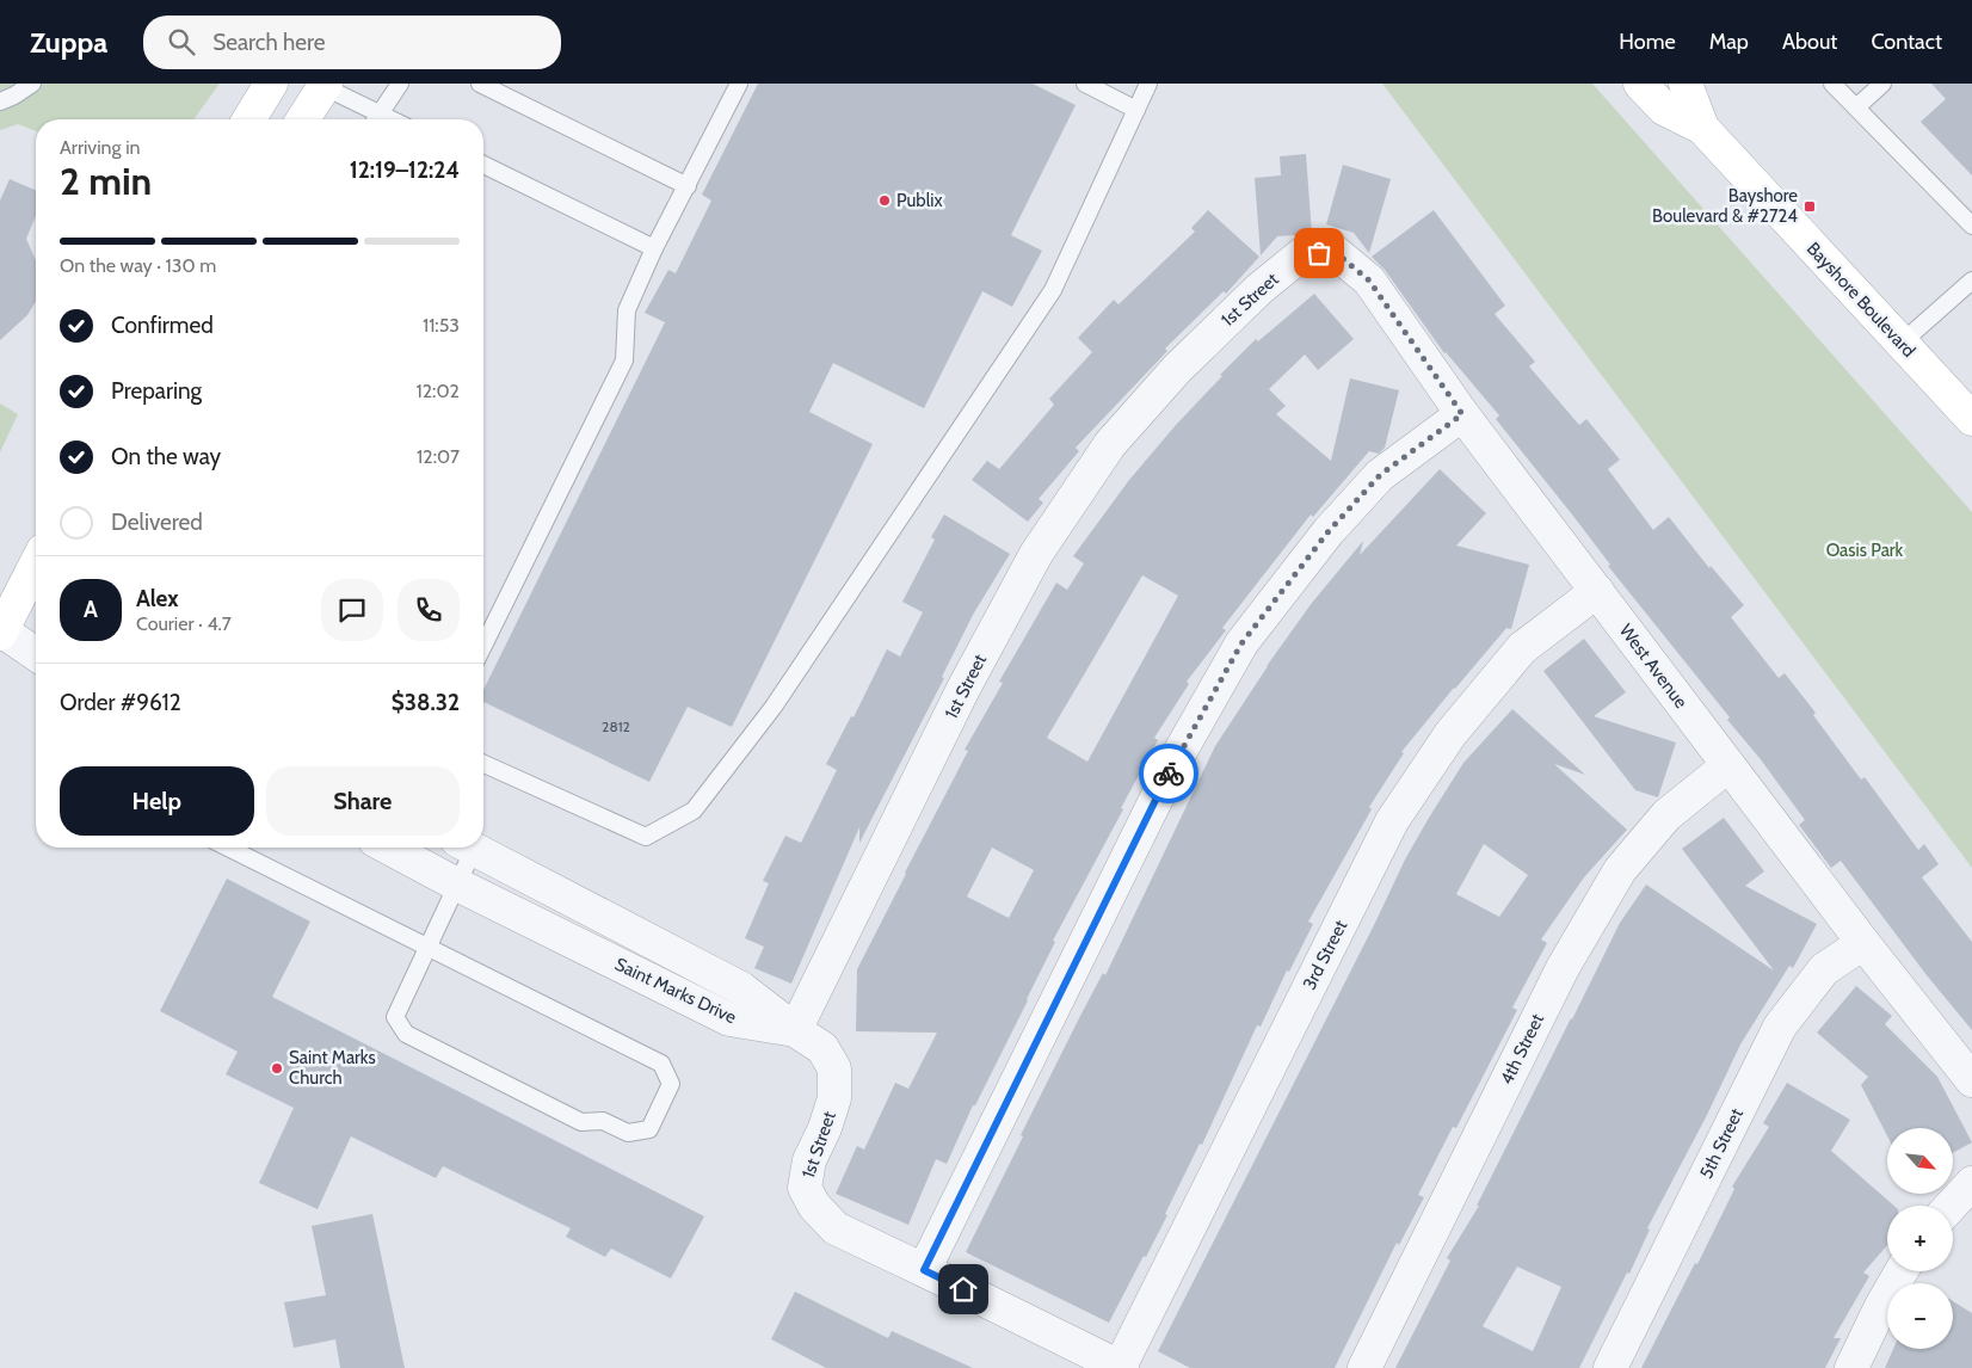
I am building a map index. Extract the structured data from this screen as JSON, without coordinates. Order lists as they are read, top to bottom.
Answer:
{
  "streets": {
    "main road": ["Bayshore Boulevard"],
    "street": [
      "1st Street",
      "West Avenue",
      "3rd Street",
      "Saint Marks Drive",
      "4th Street",
      "5th Street"
    ]
  },
  "crossings": [
    ["1st Street", "West Avenue"],
    ["1st Street", "Saint Marks Drive"],
    ["West Avenue", "3rd Street"],
    ["West Avenue", "4th Street"],
    ["West Avenue", "5th Street"]
  ],
  "parks": ["Oasis Park"],
  "places": {
    "other": ["Publix", "Saint Marks Church"],
    "transit": ["Bayshore Boulevard & #2724"]
  },
  "house_numbers": ["2812"],
  "north": "bottom right",
  "page": {
    "header": "Zuppa",
    "search": "Search here",
    "nav": [
      "Home",
      "Map",
      "About",
      "Contact"
    ],
    "heading": ["2 min", "Arriving in", "12:19–12:24"],
    "panel": [
      "Alex",
      "Courier · 4.7",
      "Order #9612",
      "$38.32"
    ],
    "bar": "On the way · 130 m",
    "list": [
      ["Confirmed", "11:53"],
      ["Preparing", "12:02"],
      ["On the way", "12:07"],
      "Delivered"
    ],
    "round": "A",
    "buttons": ["Help", "Share"],
    "map_buttons": ["+", "−"]
  }
}
